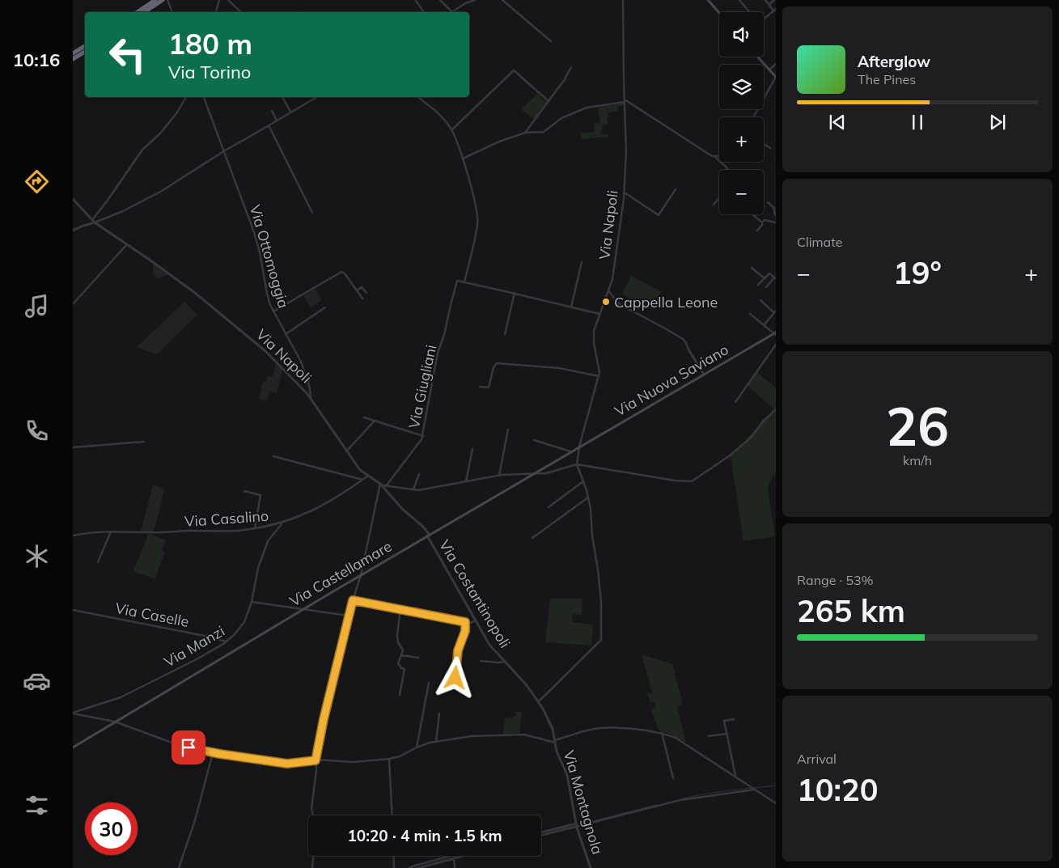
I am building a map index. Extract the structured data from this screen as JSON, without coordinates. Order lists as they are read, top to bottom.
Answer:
{
  "streets": {
    "main road": ["Via Nuova Saviano", "Via Castellamare"],
    "street": [
      "Via Napoli",
      "Via Ottomoggia",
      "Via Giugliani",
      "Via Casalino",
      "Via Costantinopoli",
      "Via Caselle",
      "Via Manzi",
      "Via Montagnola"
    ]
  },
  "crossings": [
    ["Via Napoli", "Via Ottomoggia"],
    ["Via Napoli", "Via Nuova Saviano"],
    ["Via Napoli", "Via Giugliani"],
    ["Via Napoli", "Via Casalino"],
    ["Via Napoli", "Via Castellamare"],
    ["Via Napoli", "Via Costantinopoli"],
    ["Via Nuova Saviano", "Via Castellamare"],
    ["Via Casalino", "Via Manzi"],
    ["Via Castellamare", "Via Costantinopoli"],
    ["Via Costantinopoli", "Via Montagnola"],
    ["Via Caselle", "Via Manzi"]
  ],
  "places": ["Cappella Leone"],
  "page": {
    "tabs": "10:16",
    "map_buttons": ["+", "−"],
    "turn": ["180 m", "Via Torino"],
    "song": ["Afterglow", "The Pines"],
    "tile": [
      "Climate",
      ["26", "km/h"],
      ["Range · 53%", "265 km"],
      ["Arrival", "10:20"]
    ],
    "heat": ["−", "19°", "+"],
    "limit": "30",
    "trip": "10:20 · 4 min · 1.5 km"
  }
}
